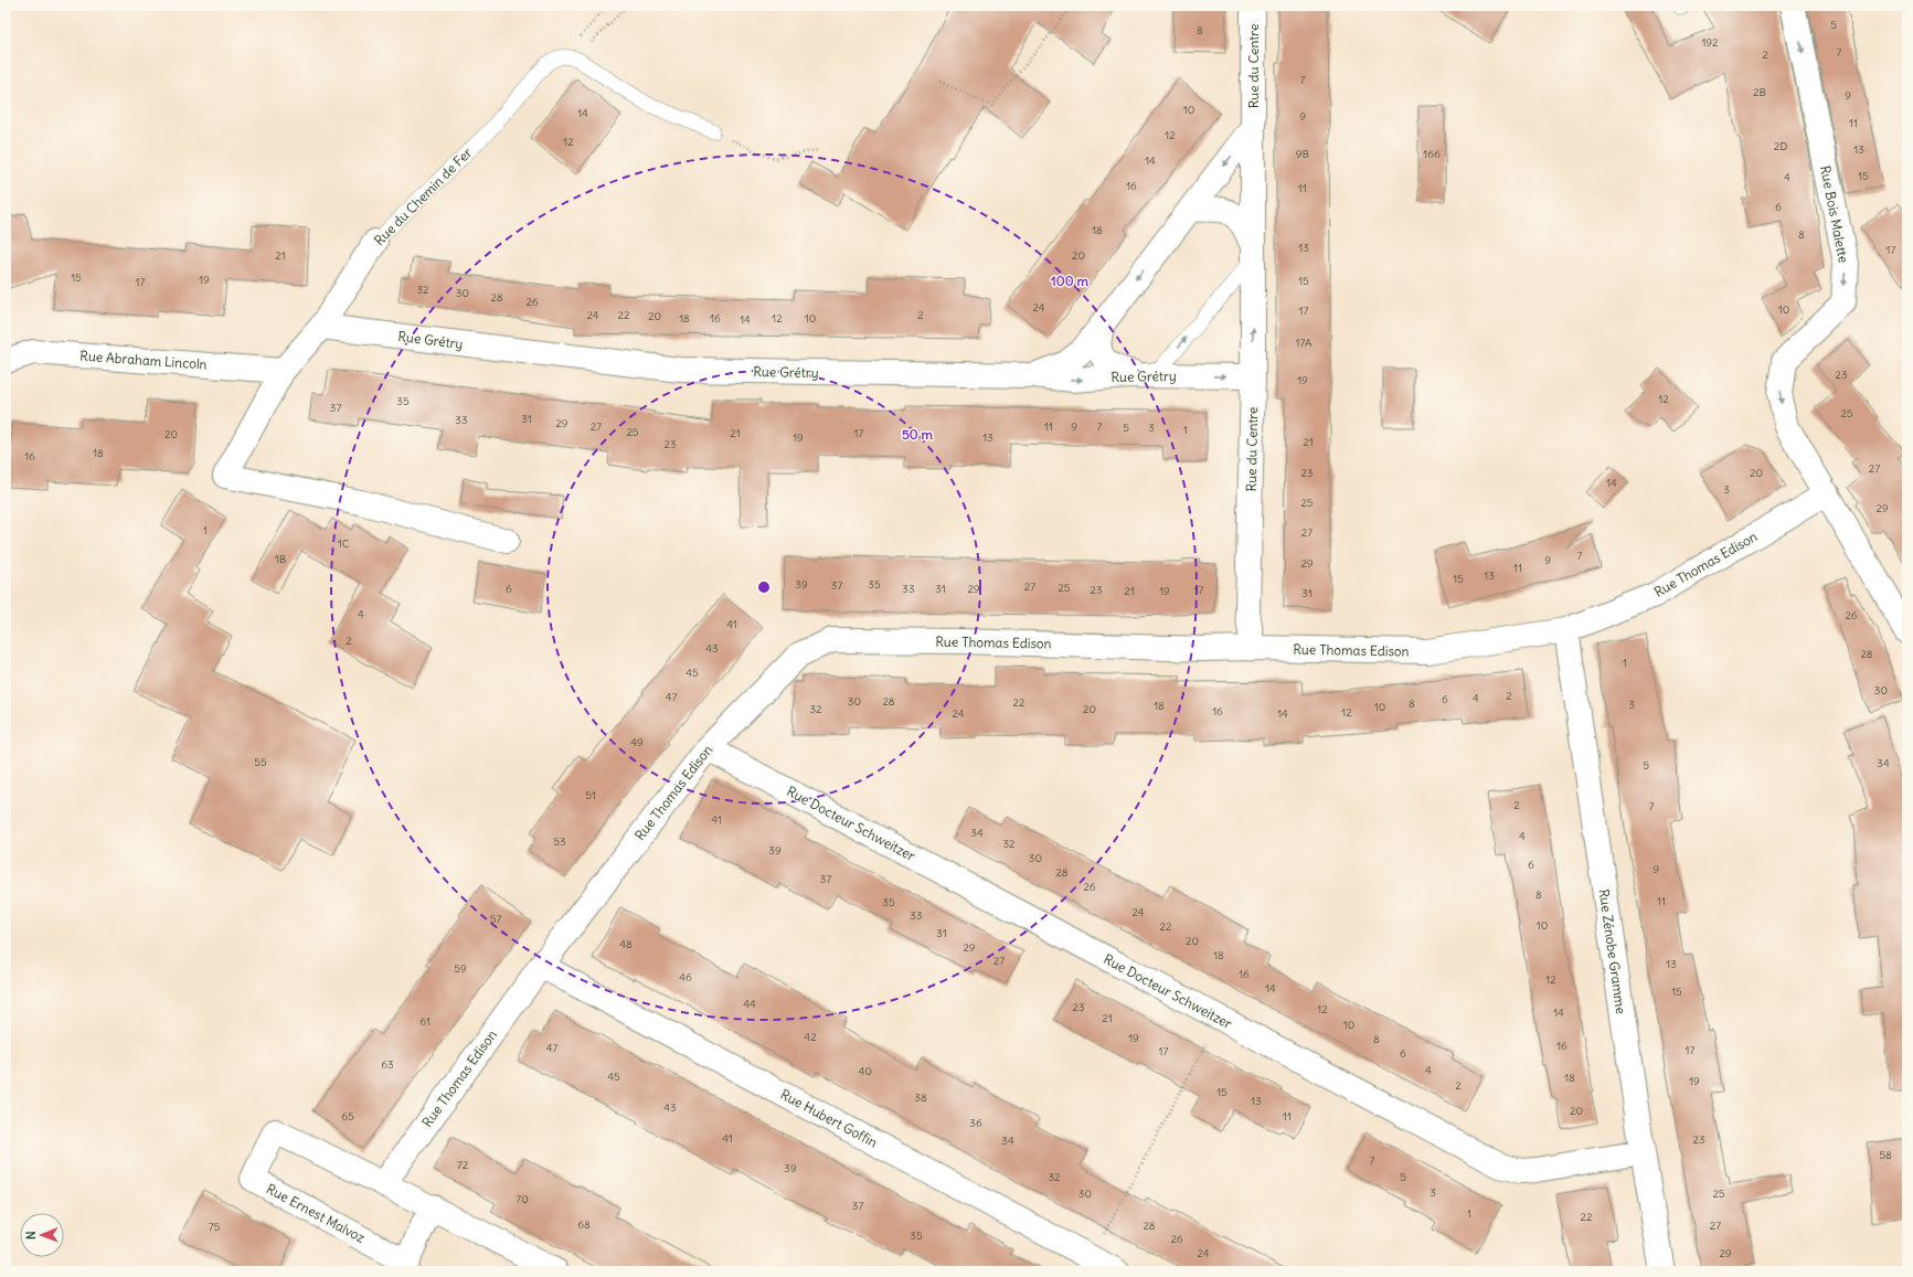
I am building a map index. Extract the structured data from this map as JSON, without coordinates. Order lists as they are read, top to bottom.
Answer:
{
  "streets": {
    "street": [
      "Rue du Centre",
      "Rue du Chemin de Fer",
      "Rue Bois Malette",
      "Rue Grétry",
      "Rue Abraham Lincoln",
      "Rue Thomas Edison",
      "Rue Docteur Schweitzer",
      "Rue Zénobe Gramme",
      "Rue Hubert Goffin",
      "Rue Ernest Malvoz"
    ]
  },
  "crossings": [
    ["Rue du Centre", "Rue Grétry"],
    ["Rue du Centre", "Rue Thomas Edison"],
    ["Rue du Chemin de Fer", "Rue Grétry"],
    ["Rue du Chemin de Fer", "Rue Abraham Lincoln"],
    ["Rue Bois Malette", "Rue Thomas Edison"],
    ["Rue Thomas Edison", "Rue Docteur Schweitzer"],
    ["Rue Thomas Edison", "Rue Zénobe Gramme"],
    ["Rue Thomas Edison", "Rue Hubert Goffin"],
    ["Rue Thomas Edison", "Rue Ernest Malvoz"],
    ["Rue Docteur Schweitzer", "Rue Zénobe Gramme"]
  ],
  "one_way": ["Rue Bois Malette"],
  "house_numbers": [
    "5",
    "8",
    "192",
    "7",
    "2",
    "7",
    "2B",
    "9",
    "10",
    "14",
    "9",
    "11",
    "12",
    "12",
    "2D",
    "13",
    "9B",
    "166",
    "14",
    "15",
    "4",
    "16",
    "11",
    "6",
    "18",
    "8",
    "13",
    "17",
    "21",
    "20",
    "15",
    "19",
    "15",
    "17",
    "32",
    "30",
    "28",
    "26",
    "24",
    "10",
    "17",
    "24",
    "22",
    "2",
    "20",
    "18",
    "16",
    "12",
    "10",
    "14",
    "17A",
    "23",
    "19",
    "12",
    "35",
    "37",
    "25",
    "31",
    "33",
    "29",
    "27",
    "11",
    "9",
    "7",
    "5",
    "3",
    "1",
    "25",
    "21",
    "17",
    "20",
    "19",
    "13",
    "21",
    "23",
    "18",
    "16",
    "27",
    "23",
    "20",
    "14",
    "3",
    "25",
    "29",
    "1",
    "27",
    "1C",
    "7",
    "1B",
    "9",
    "29",
    "11",
    "13",
    "15",
    "39",
    "35",
    "37",
    "27",
    "25",
    "6",
    "33",
    "31",
    "29",
    "23",
    "17",
    "21",
    "19",
    "31",
    "4",
    "26",
    "41",
    "2",
    "43",
    "28",
    "1",
    "45",
    "30",
    "2",
    "47",
    "4",
    "6",
    "30",
    "28",
    "22",
    "8",
    "3",
    "18",
    "10",
    "32",
    "20",
    "16",
    "12",
    "24",
    "14",
    "49",
    "55",
    "34",
    "5",
    "51",
    "2",
    "7",
    "41",
    "34",
    "4",
    "53",
    "32",
    "39",
    "30",
    "6",
    "9",
    "28",
    "37",
    "26",
    "8",
    "11",
    "35",
    "24",
    "33",
    "57",
    "10",
    "22",
    "31",
    "20",
    "48",
    "29",
    "18",
    "27",
    "13",
    "59",
    "16",
    "46",
    "12",
    "14",
    "15",
    "44",
    "23",
    "12",
    "14",
    "21",
    "61",
    "10",
    "42",
    "19",
    "8",
    "16",
    "47",
    "17",
    "17",
    "6",
    "63",
    "4",
    "40",
    "45",
    "18",
    "19",
    "2",
    "15",
    "38",
    "13",
    "43",
    "20",
    "65",
    "11",
    "36",
    "41",
    "23",
    "34",
    "58",
    "7",
    "72",
    "39",
    "32",
    "5",
    "3",
    "30",
    "25",
    "70",
    "37",
    "1",
    "22",
    "68",
    "28",
    "27",
    "75",
    "35",
    "26",
    "24",
    "29"
  ],
  "north": "left",
  "rings": ["100 m", "50 m"]
}
